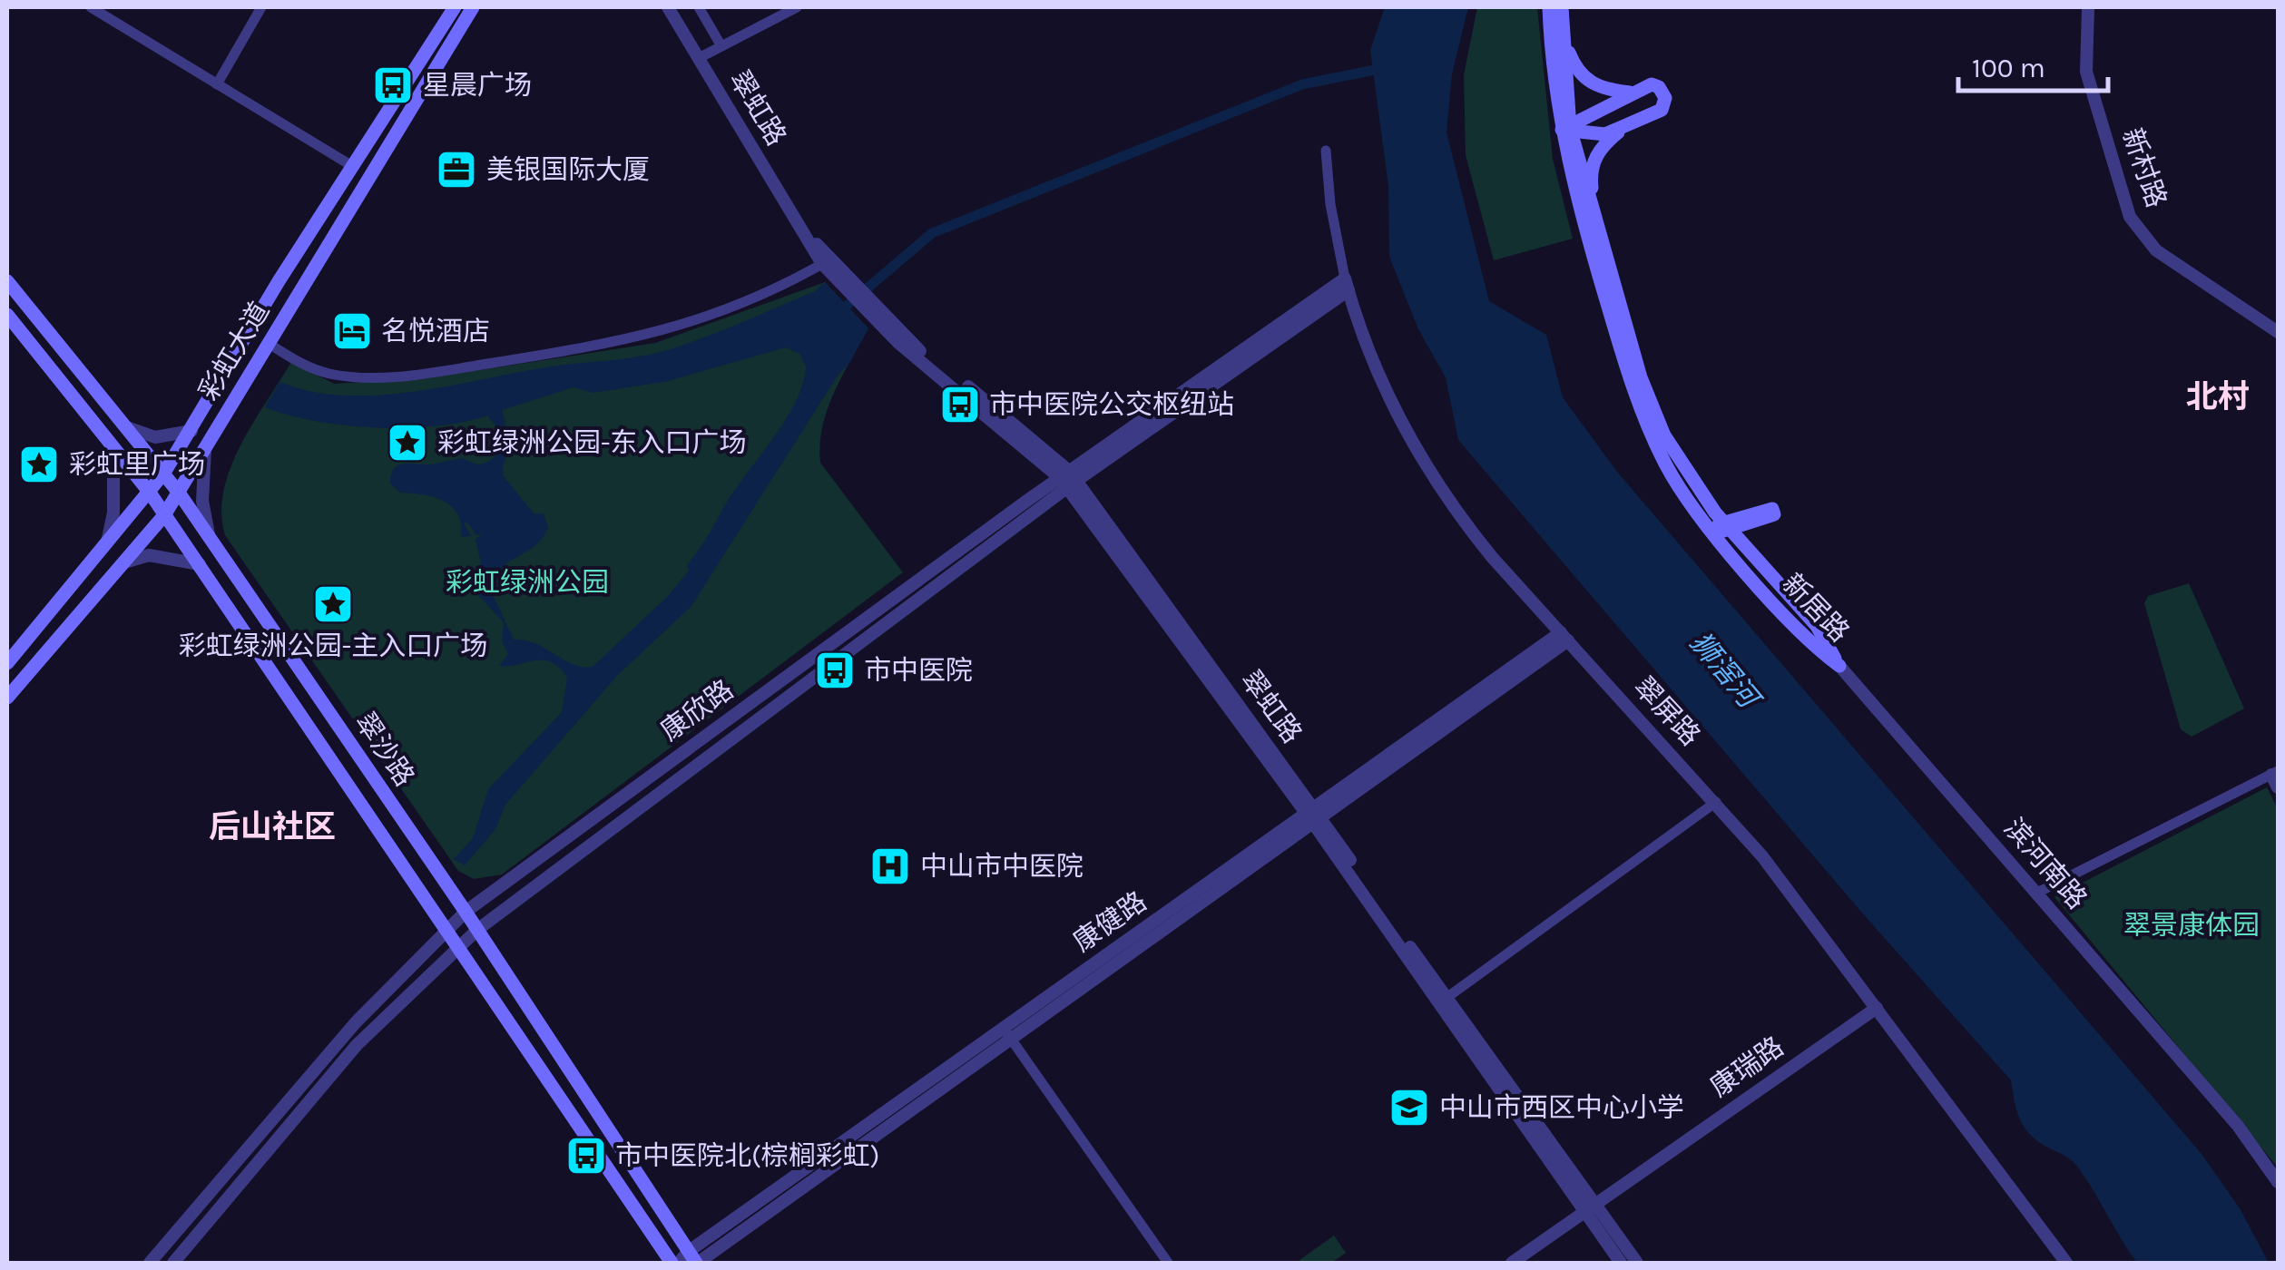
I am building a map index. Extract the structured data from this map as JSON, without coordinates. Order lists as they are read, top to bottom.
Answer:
{
  "streets": {
    "main road": ["彩虹大道", "新居路", "翠沙路"],
    "street": [
      "翠虹路",
      "新村路",
      "康欣路",
      "翠屏路",
      "滨河南路",
      "康健路",
      "康瑞路"
    ]
  },
  "crossings": [
    ["翠虹路", "康欣路"],
    ["翠虹路", "康健路"],
    ["翠虹路", "康瑞路"],
    ["彩虹大道", "翠沙路"],
    ["新居路", "滨河南路"],
    ["康欣路", "翠屏路"],
    ["康欣路", "翠沙路"],
    ["翠屏路", "康健路"],
    ["翠屏路", "康瑞路"],
    ["翠沙路", "康健路"]
  ],
  "districts": ["北村", "后山社区"],
  "water": ["狮滘河"],
  "parks": ["彩虹绿洲公园", "翠景康体园"],
  "places": {
    "bus stop": [
      "星晨广场",
      "市中医院公交枢纽站",
      "市中医院",
      "市中医院北(棕榈彩虹)"
    ],
    "office": ["美银国际大厦"],
    "hotel": ["名悦酒店"],
    "place": ["彩虹绿洲公园-东入口广场", "彩虹里广场", "彩虹绿洲公园-主入口广场"],
    "hospital": ["中山市中医院"],
    "school or university": ["中山市西区中心小学"]
  },
  "scale_bar": "100 m"
}
